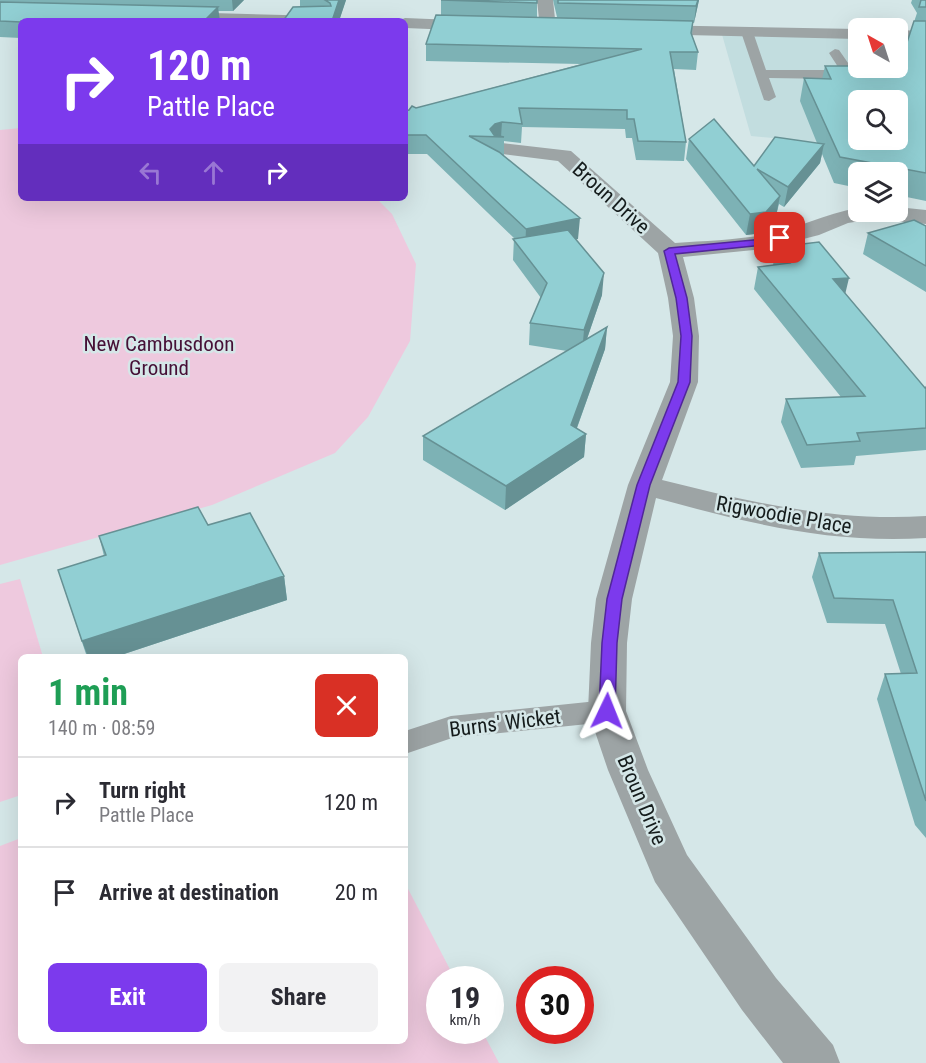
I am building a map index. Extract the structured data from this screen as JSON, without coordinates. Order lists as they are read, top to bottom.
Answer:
{
  "streets": {
    "street": ["Broun Drive", "Rigwoodie Place"],
    "lane": ["Burns' Wicket"]
  },
  "crossings": [
    ["Broun Drive", "Rigwoodie Place"],
    ["Broun Drive", "Burns' Wicket"]
  ],
  "parks": ["New Cambusdoon Ground"],
  "north": "top left",
  "page": {
    "turn": ["120 m", "Pattle Place"],
    "heading": ["1 min", "140 m · 08:59"],
    "list": [
      {
        "name": "Turn right",
        "note": "Pattle Place",
        "value": "120 m"
      },
      {
        "name": "Arrive at destination",
        "value": "20 m"
      }
    ],
    "buttons": ["Exit", "Share"],
    "speed": "19 km/h",
    "limit": "30"
  }
}
